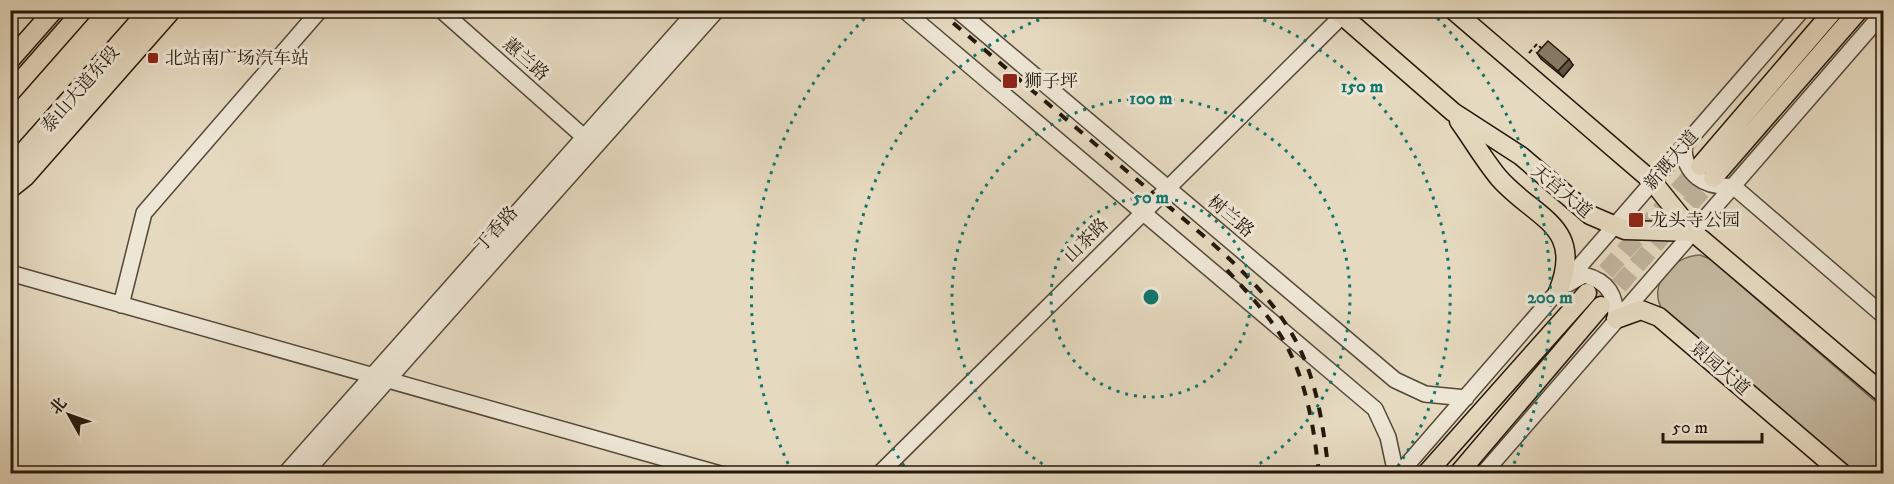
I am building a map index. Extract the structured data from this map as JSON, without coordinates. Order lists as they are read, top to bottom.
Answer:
{
  "streets": {
    "main road": [
      "泰山大道东段",
      "新溉大道",
      "天宫大道",
      "景园大道"
    ],
    "street": [
      "蕙兰路",
      "树兰路",
      "丁香路",
      "山茶路"
    ]
  },
  "crossings": [
    ["蕙兰路", "丁香路"],
    ["新溉大道", "天宫大道"],
    ["新溉大道", "树兰路"],
    ["天宫大道", "山茶路"],
    ["树兰路", "山茶路"]
  ],
  "places": {
    "transit": ["北站南广场汽车站", "狮子坪", "龙头寺公园"]
  },
  "scale_bar": "50 m",
  "north": "top left",
  "rings": [
    "150 m",
    "100 m",
    "50 m",
    "200 m"
  ]
}
